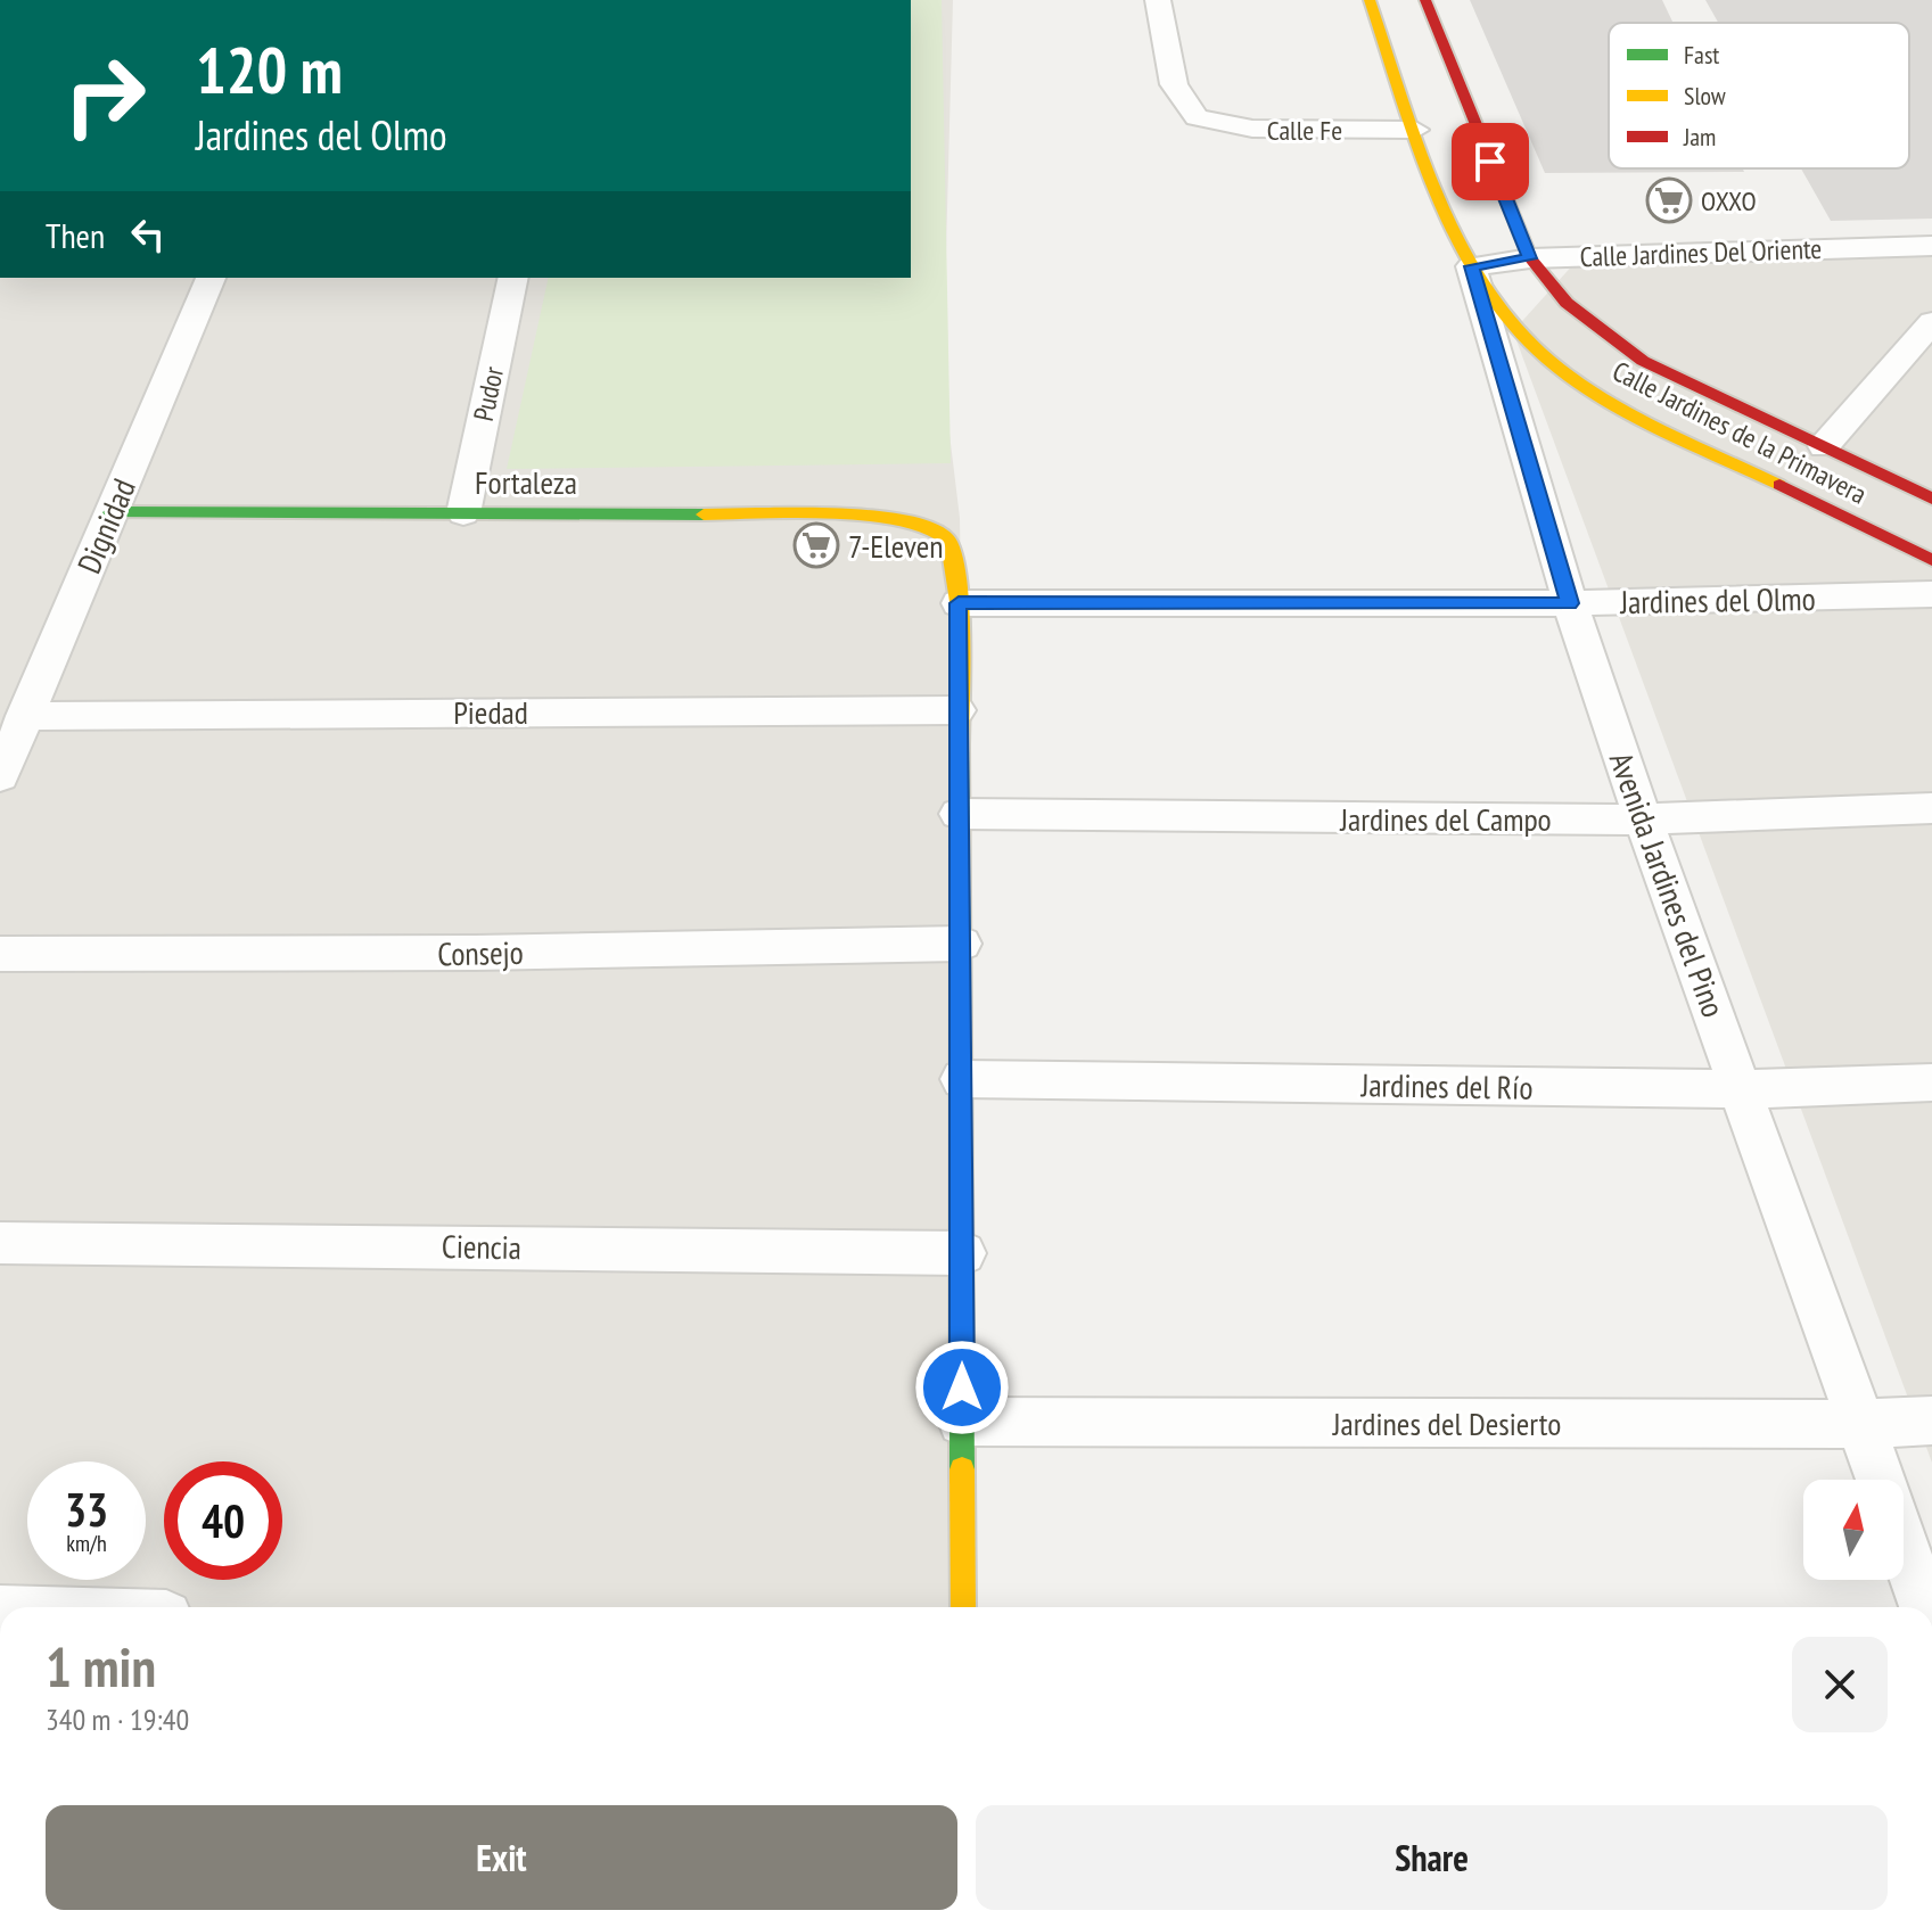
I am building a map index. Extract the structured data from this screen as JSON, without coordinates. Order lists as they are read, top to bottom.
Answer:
{
  "streets": {
    "street": [
      "Calle Fe",
      "Calle Jardines Del Oriente",
      "Pudor",
      "Calle Jardines de la Primavera",
      "Fortaleza",
      "Dignidad",
      "Jardines del Olmo",
      "Piedad",
      "Jardines del Campo",
      "Avenida Jardines del Pino",
      "Consejo",
      "Jardines del Río",
      "Ciencia",
      "Jardines del Desierto"
    ]
  },
  "crossings": [
    ["Calle Fe", "Calle Jardines de la Primavera"],
    ["Calle Jardines Del Oriente", "Calle Jardines de la Primavera"],
    ["Calle Jardines Del Oriente", "Avenida Jardines del Pino"],
    ["Pudor", "Fortaleza"],
    ["Calle Jardines de la Primavera", "Avenida Jardines del Pino"],
    ["Fortaleza", "Dignidad"],
    ["Fortaleza", "Jardines del Olmo"],
    ["Dignidad", "Piedad"],
    ["Jardines del Olmo", "Avenida Jardines del Pino"],
    ["Jardines del Campo", "Avenida Jardines del Pino"],
    ["Avenida Jardines del Pino", "Jardines del Río"],
    ["Avenida Jardines del Pino", "Jardines del Desierto"]
  ],
  "places": {
    "supermarket": ["OXXO", "7-Eleven"]
  },
  "legend": ["Fast", "Slow", "Jam"],
  "north": "top",
  "page": {
    "turn": ["120 m", "Jardines del Olmo"],
    "then": "Then",
    "speed": "33 km/h",
    "limit": "40",
    "heading": ["1 min", "340 m · 19:40"],
    "buttons": ["Exit", "Share"]
  }
}
